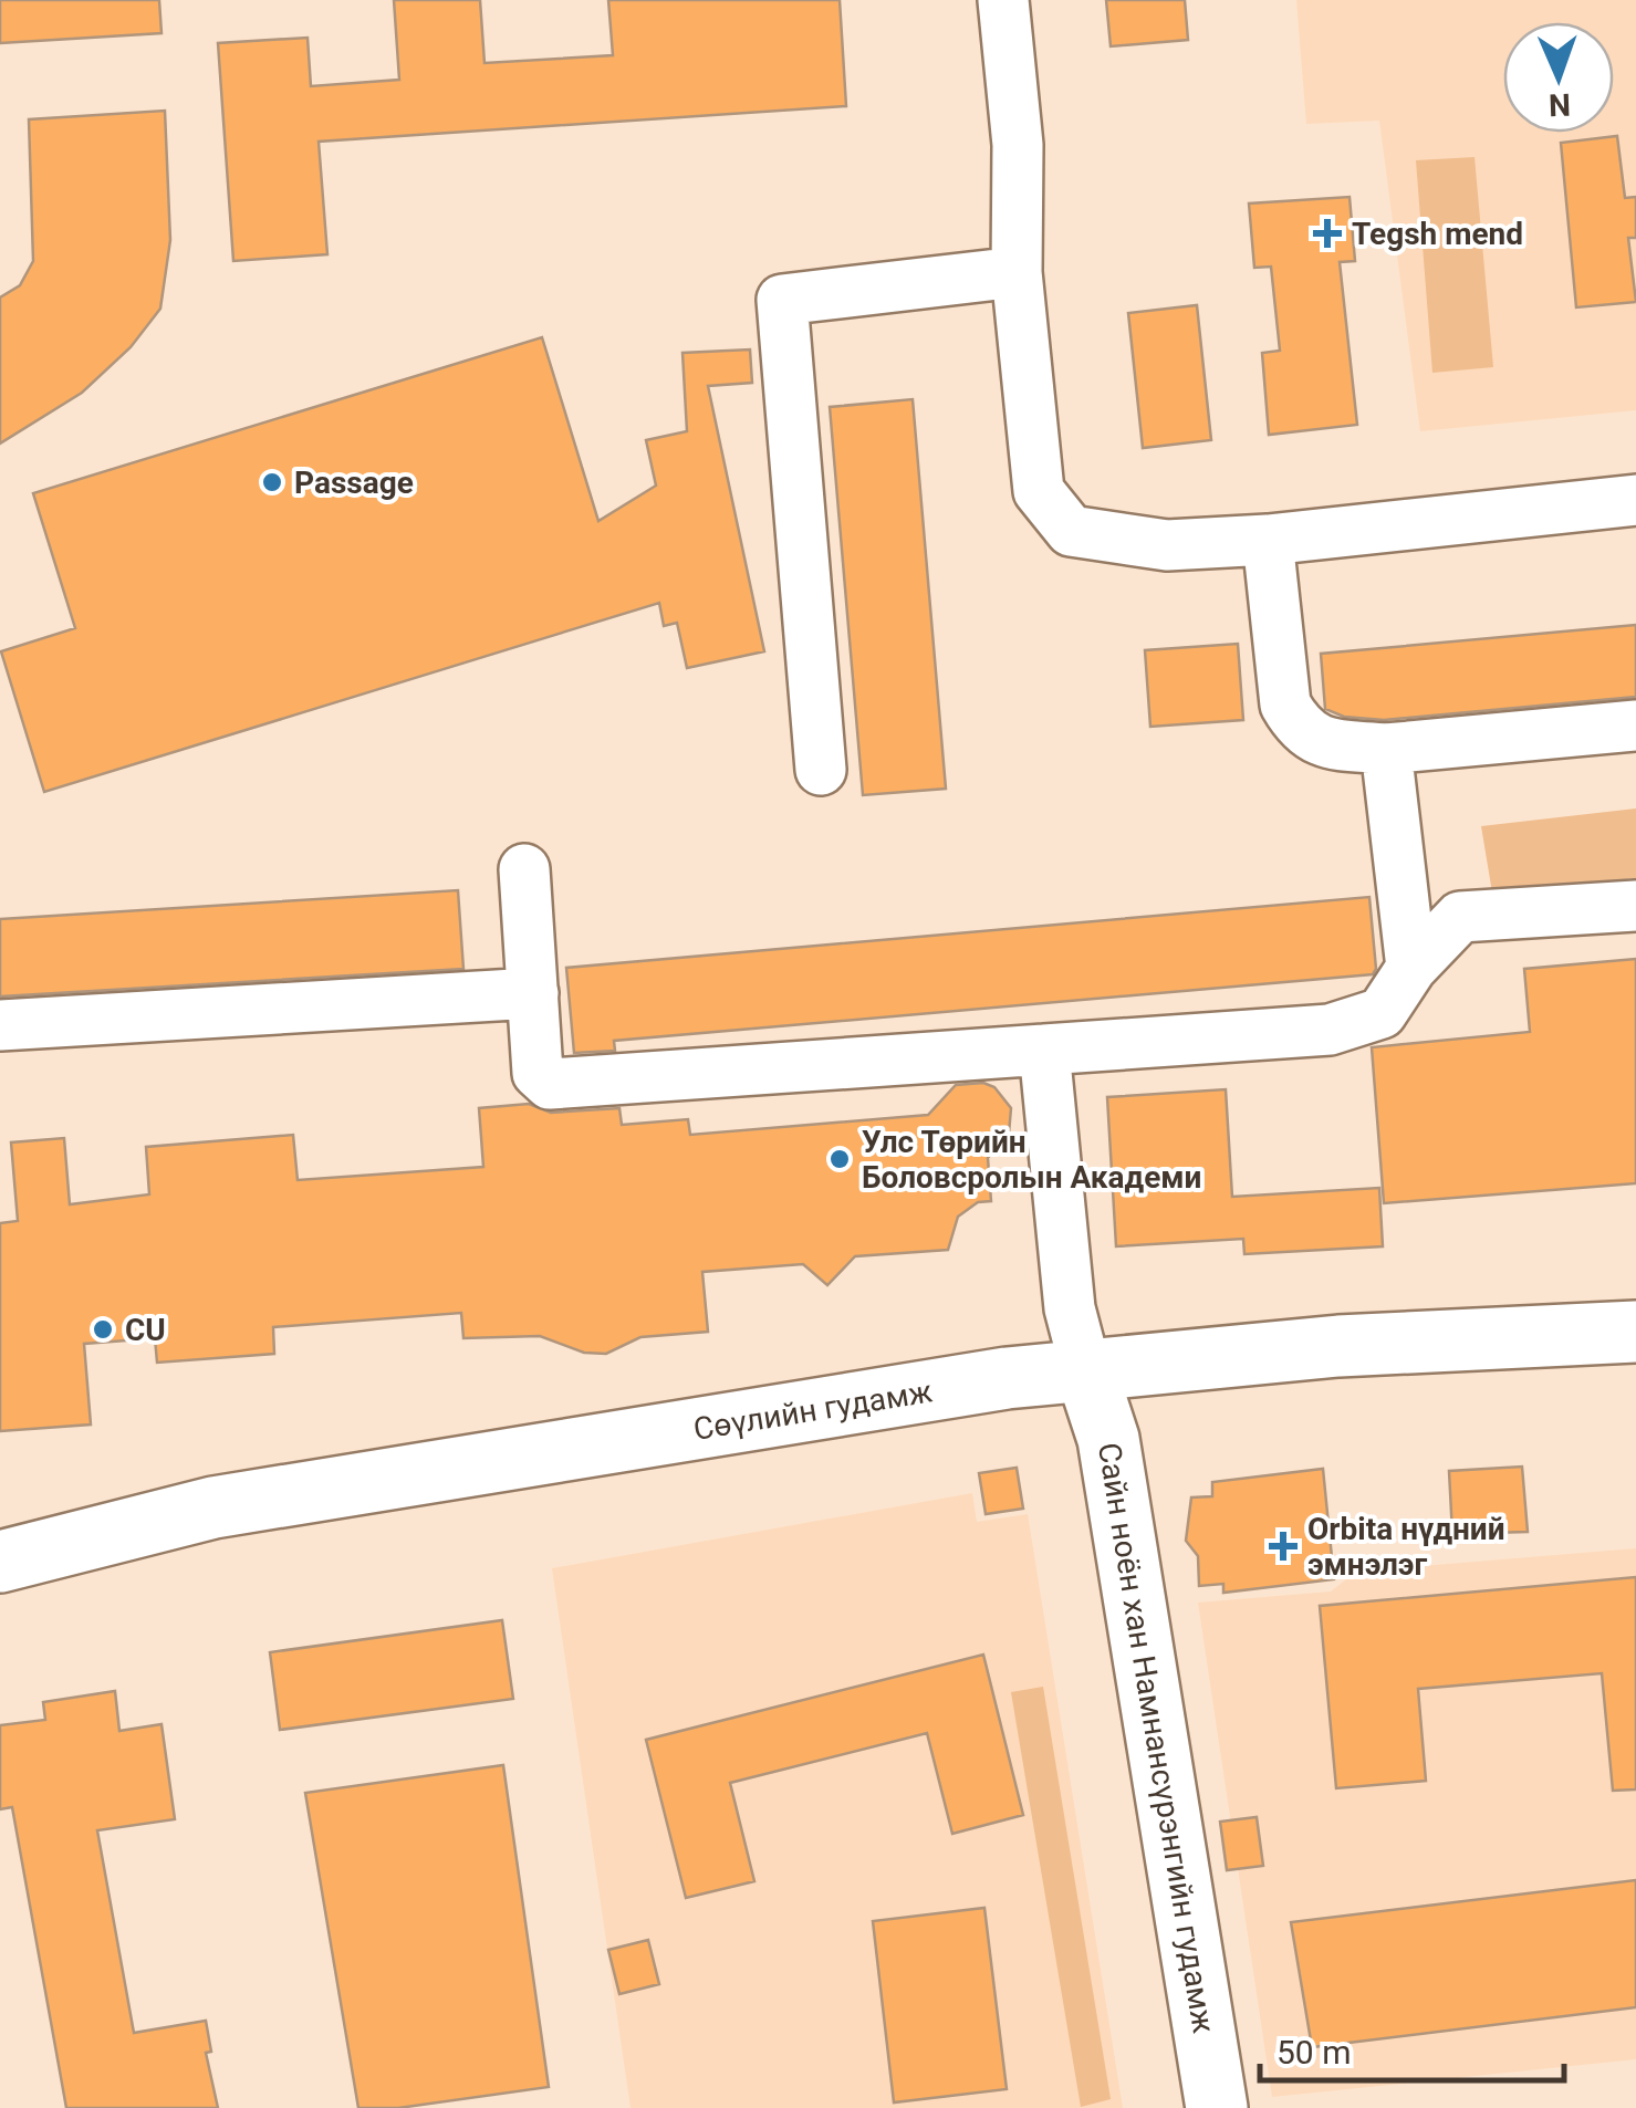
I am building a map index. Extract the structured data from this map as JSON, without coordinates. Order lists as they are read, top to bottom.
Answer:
{
  "streets": {
    "main road": ["Сөүлийн гудамж", "Сайн ноён хан Намнансүрэнгийн гудамж"]
  },
  "crossings": [
    ["Сөүлийн гудамж", "Сайн ноён хан Намнансүрэнгийн гудамж"]
  ],
  "places": {
    "health": ["Tegsh mend", "Orbita нүдний эмнэлэг"],
    "other": ["Passage", "Улс Төрийн Боловсролын Академи", "CU"]
  },
  "scale_bar": "50 m",
  "north": "bottom"
}
